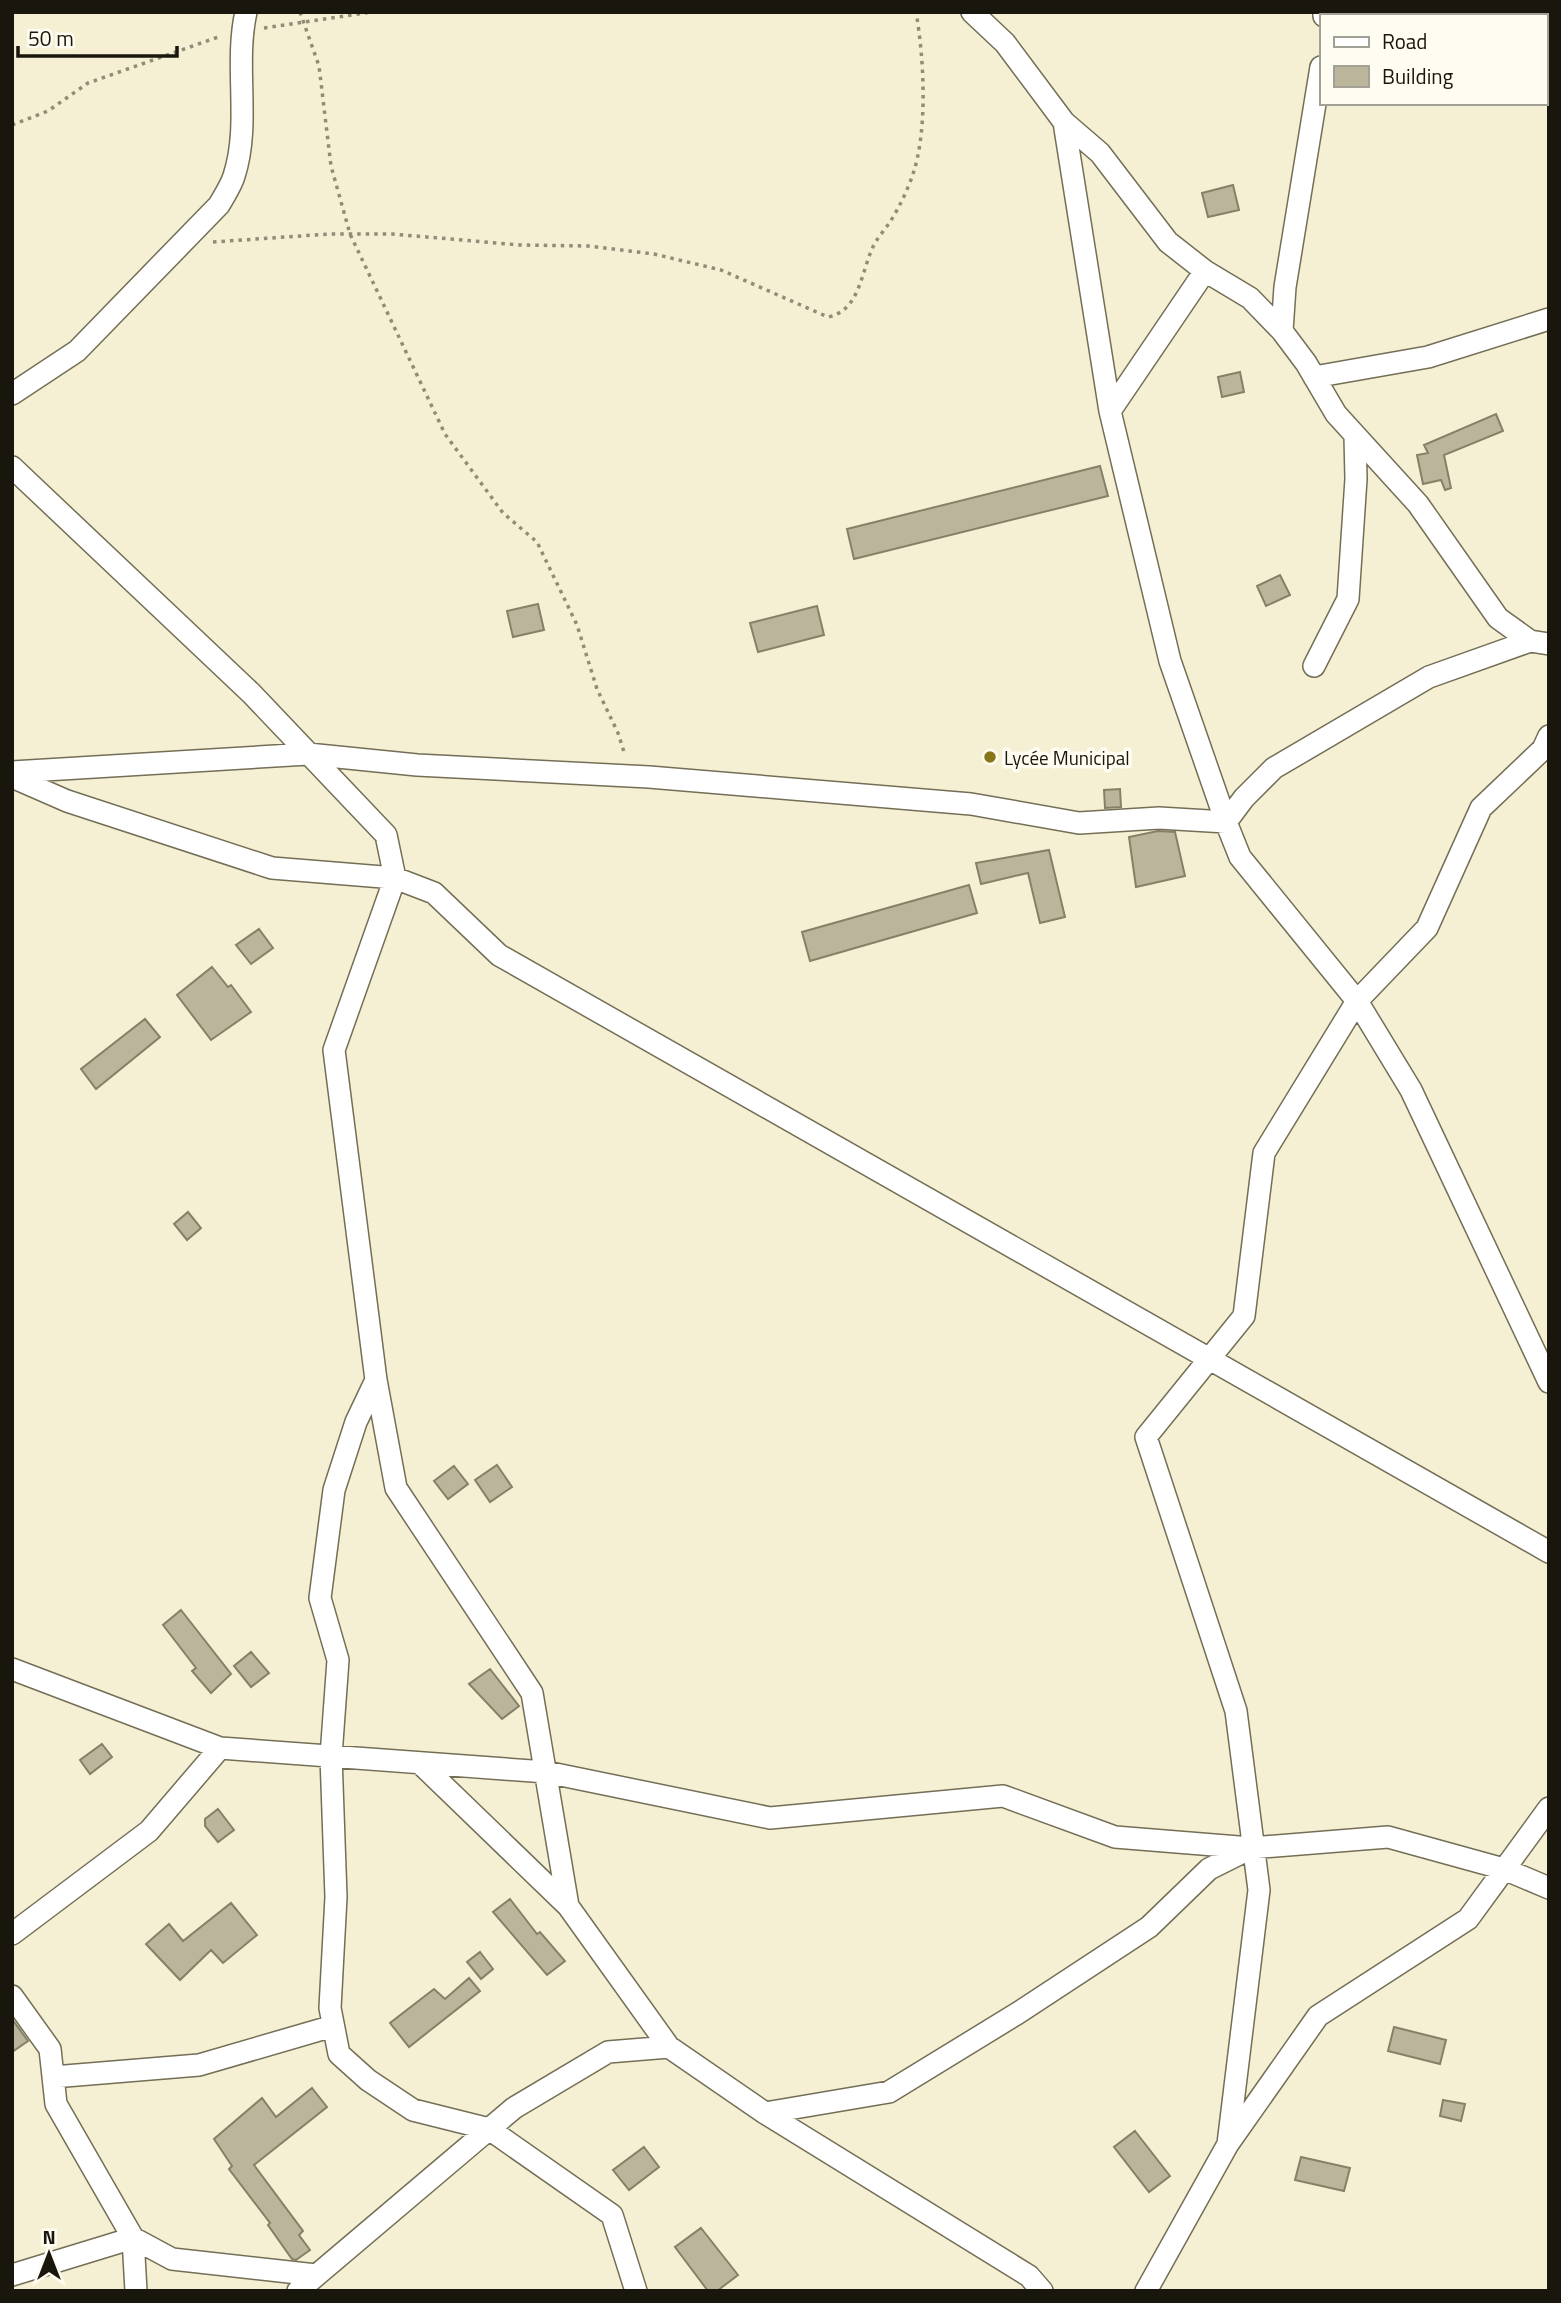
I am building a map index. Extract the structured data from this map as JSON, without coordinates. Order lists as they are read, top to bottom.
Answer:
{
  "places": ["Lycée Municipal"],
  "legend": ["Road", "Building"],
  "scale_bar": "50 m",
  "north": "top"
}
